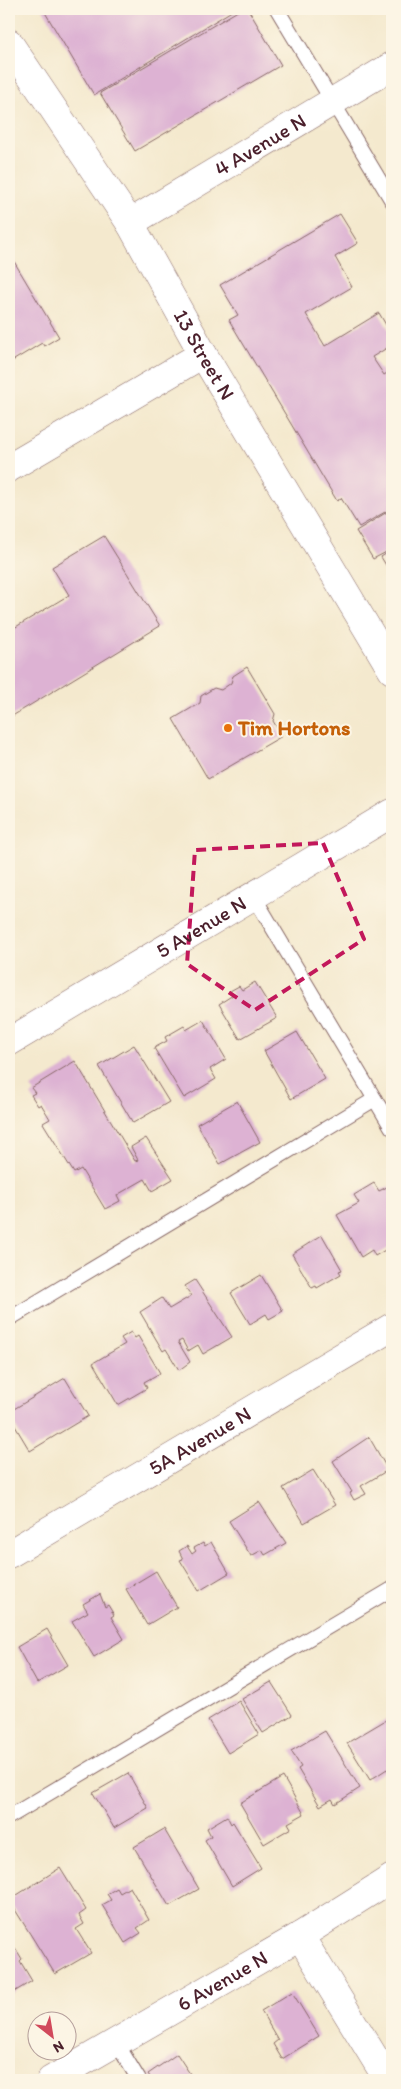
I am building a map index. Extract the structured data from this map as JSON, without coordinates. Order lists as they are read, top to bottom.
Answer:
{
  "streets": {
    "street": [
      "4 Avenue N",
      "13 Street N",
      "5 Avenue N",
      "5A Avenue N",
      "6 Avenue N"
    ]
  },
  "crossings": [
    ["4 Avenue N", "13 Street N"]
  ],
  "places": ["Tim Hortons"],
  "north": "bottom right"
}
